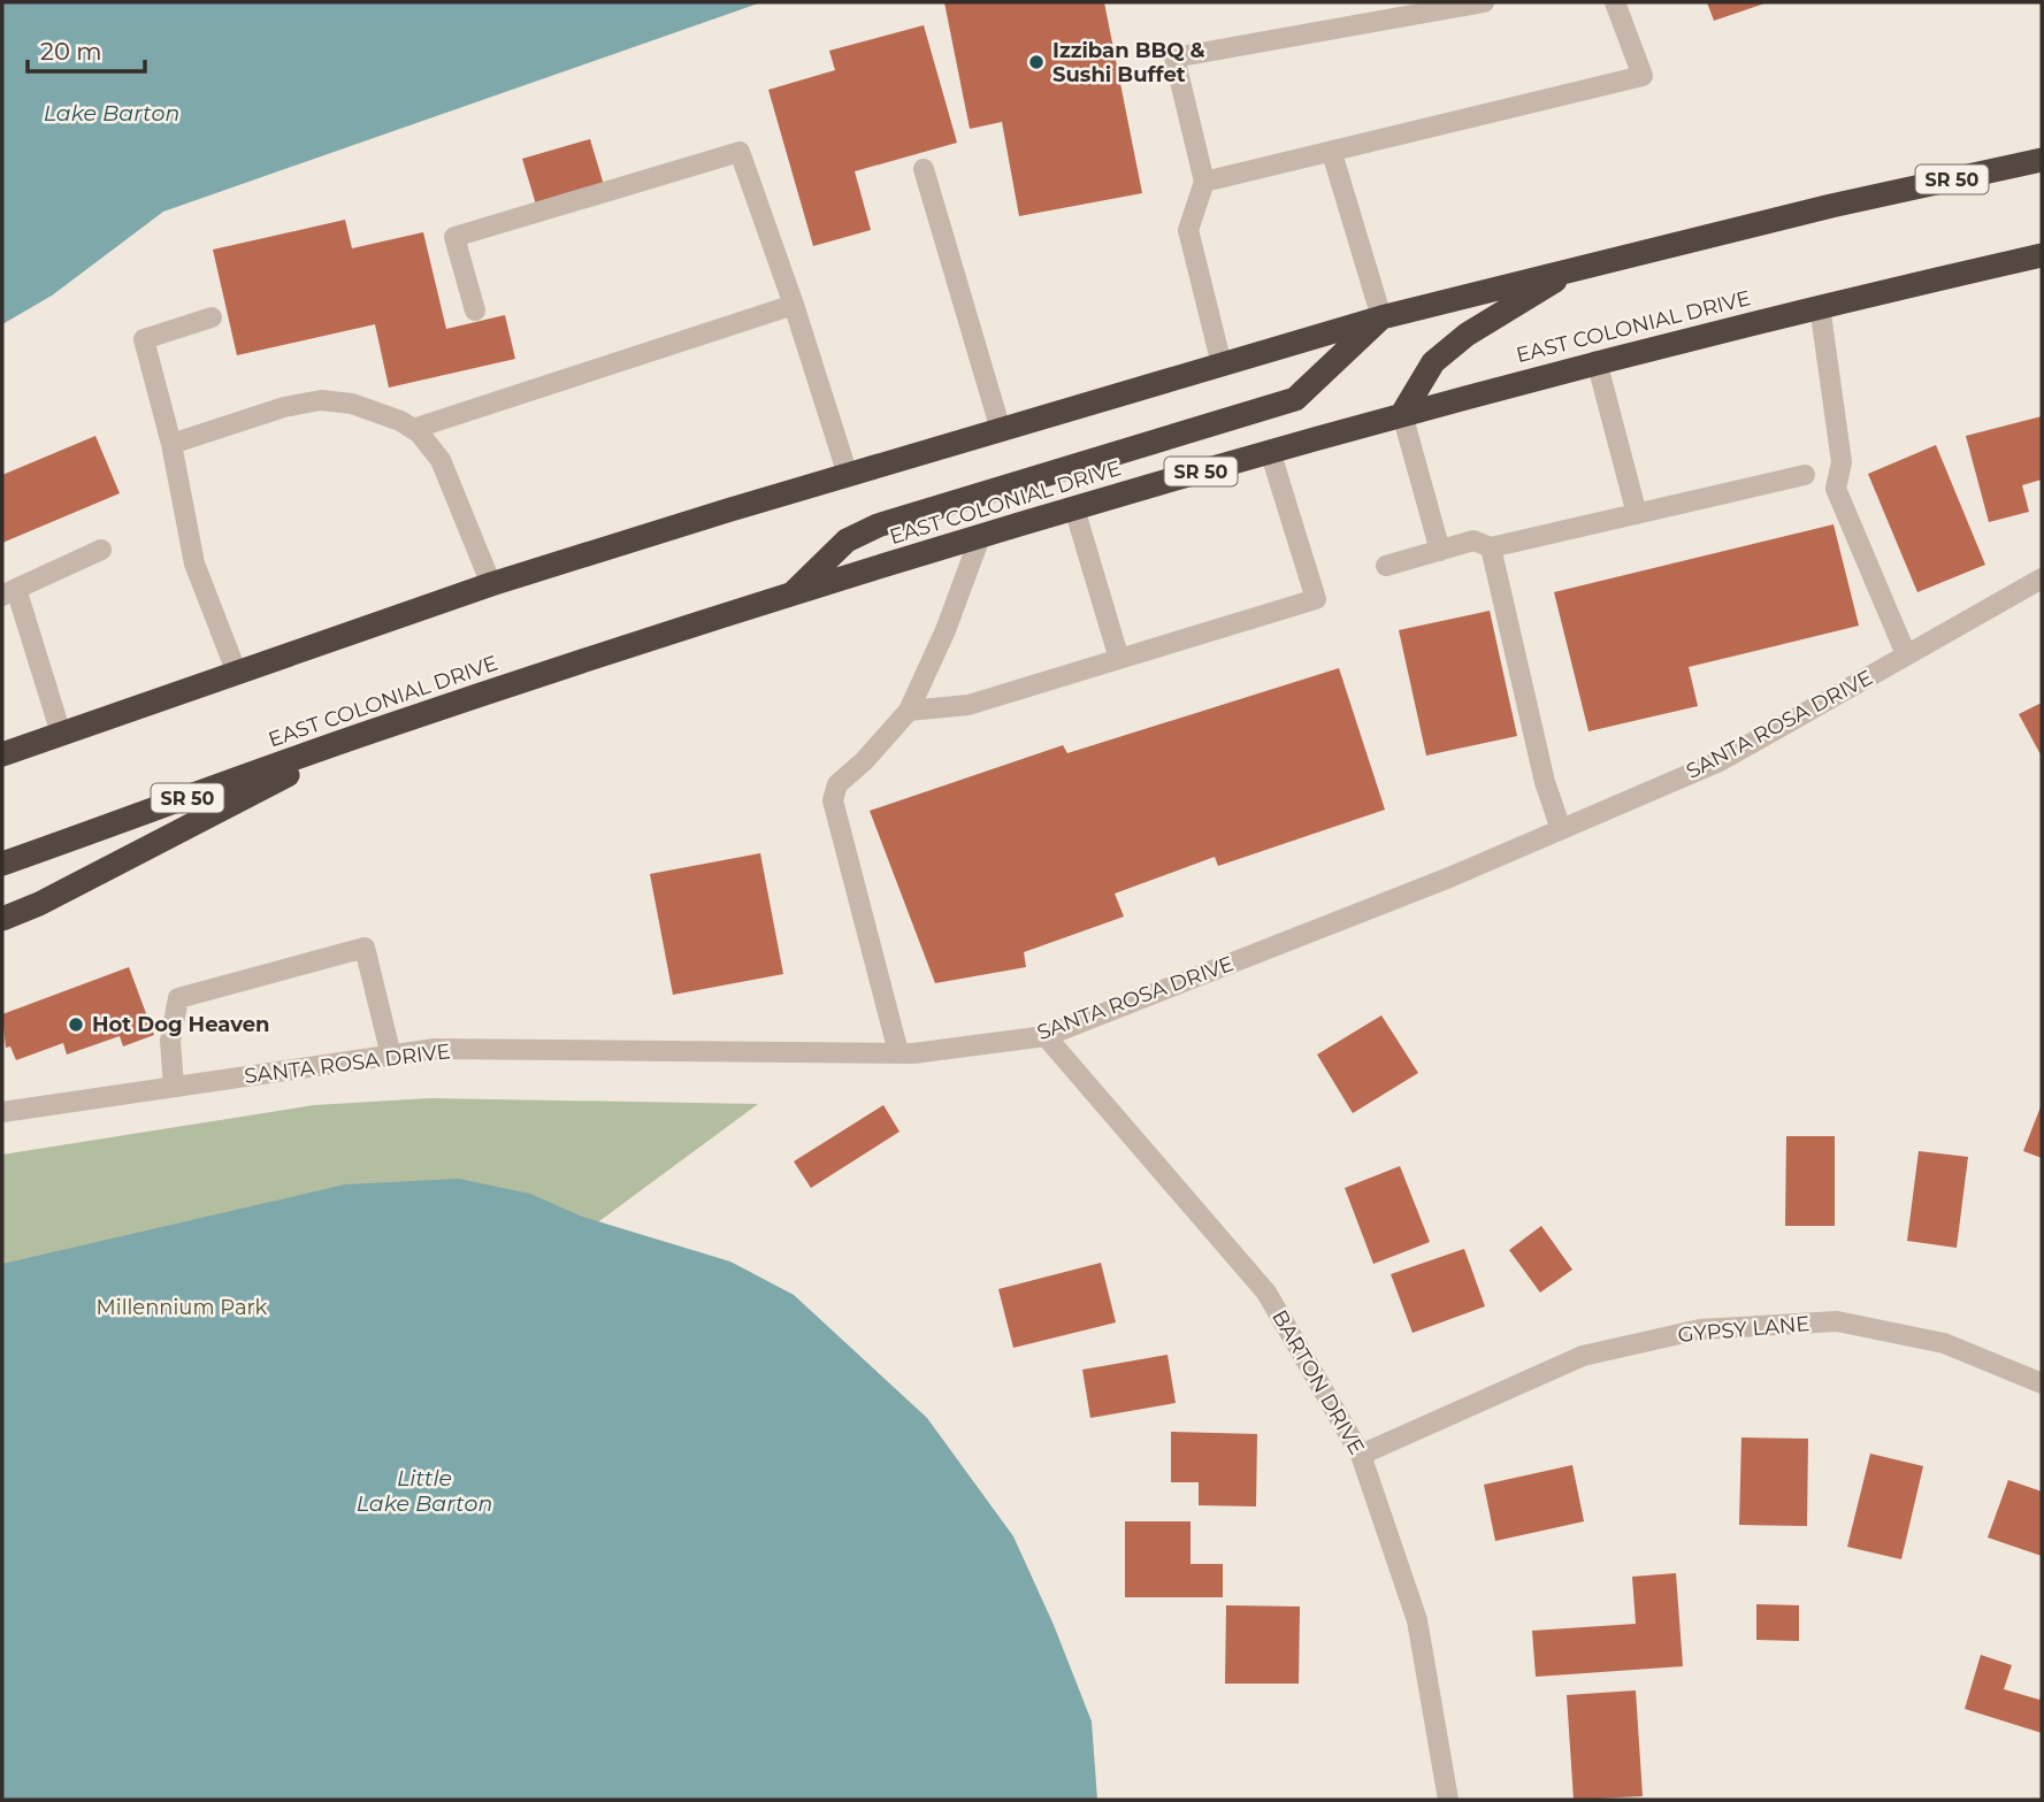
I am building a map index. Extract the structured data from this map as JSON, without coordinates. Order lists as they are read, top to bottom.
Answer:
{
  "streets": {
    "highway": ["SR 50", "EAST COLONIAL DRIVE"],
    "street": ["SANTA ROSA DRIVE", "GYPSY LANE", "BARTON DRIVE"]
  },
  "crossings": [
    ["SANTA ROSA DRIVE", "BARTON DRIVE"],
    ["GYPSY LANE", "BARTON DRIVE"]
  ],
  "water": ["Lake Barton", "Little Lake Barton"],
  "parks": ["Millennium Park"],
  "places": ["Izziban BBQ & Sushi Buffet", "Hot Dog Heaven"],
  "scale_bar": "20 m"
}
